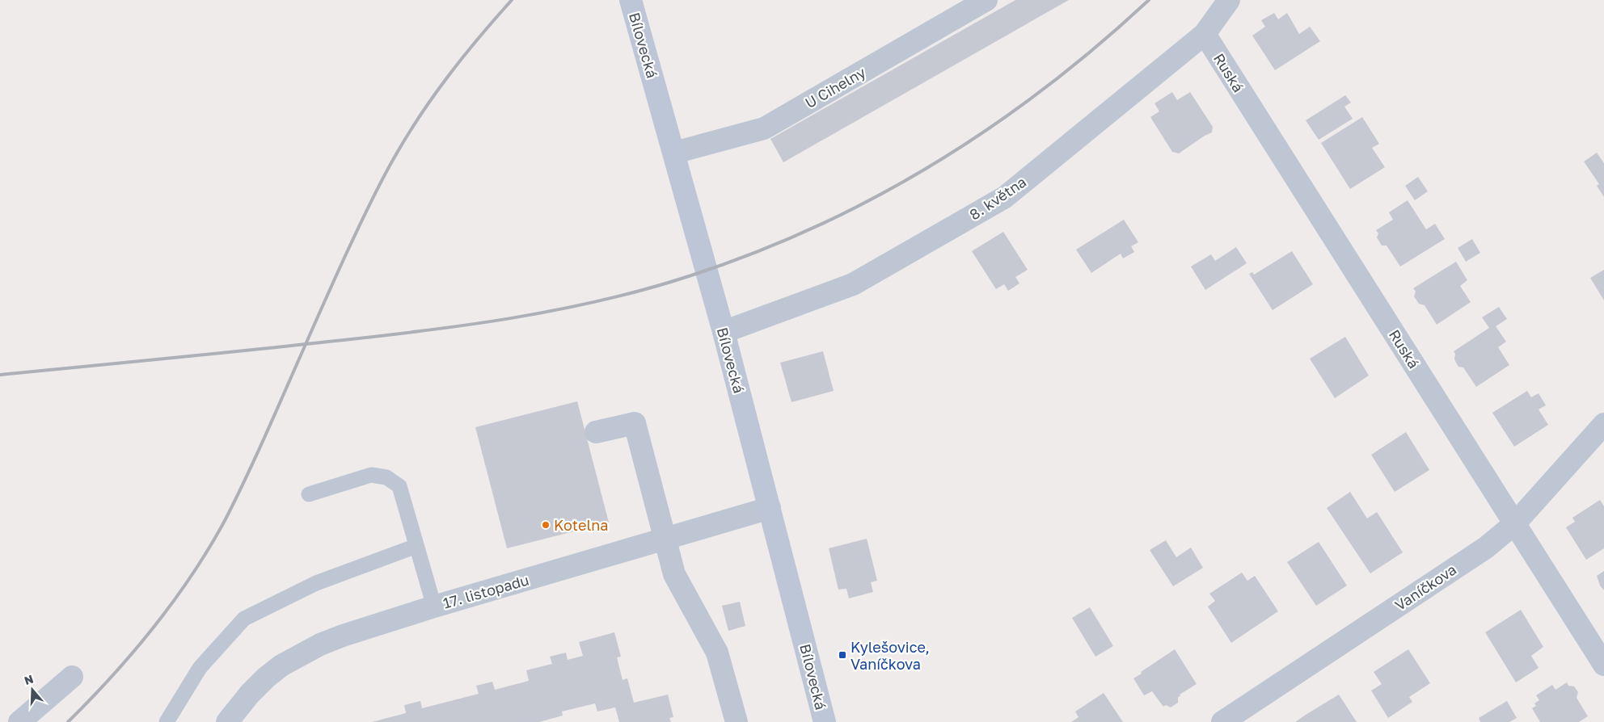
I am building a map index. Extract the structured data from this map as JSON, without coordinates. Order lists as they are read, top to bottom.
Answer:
{
  "streets": {
    "main road": ["Bílovecká"],
    "street": [
      "Ruská",
      "U Cihelny",
      "8. května",
      "Vaníčkova",
      "17. listopadu"
    ]
  },
  "crossings": [
    ["Bílovecká", "U Cihelny"],
    ["Bílovecká", "8. května"],
    ["Bílovecká", "17. listopadu"],
    ["Ruská", "8. května"],
    ["Ruská", "Vaníčkova"]
  ],
  "places": {
    "other": ["Kotelna"],
    "transit": ["Kylešovice, Vaníčkova"]
  },
  "north": "top"
}
